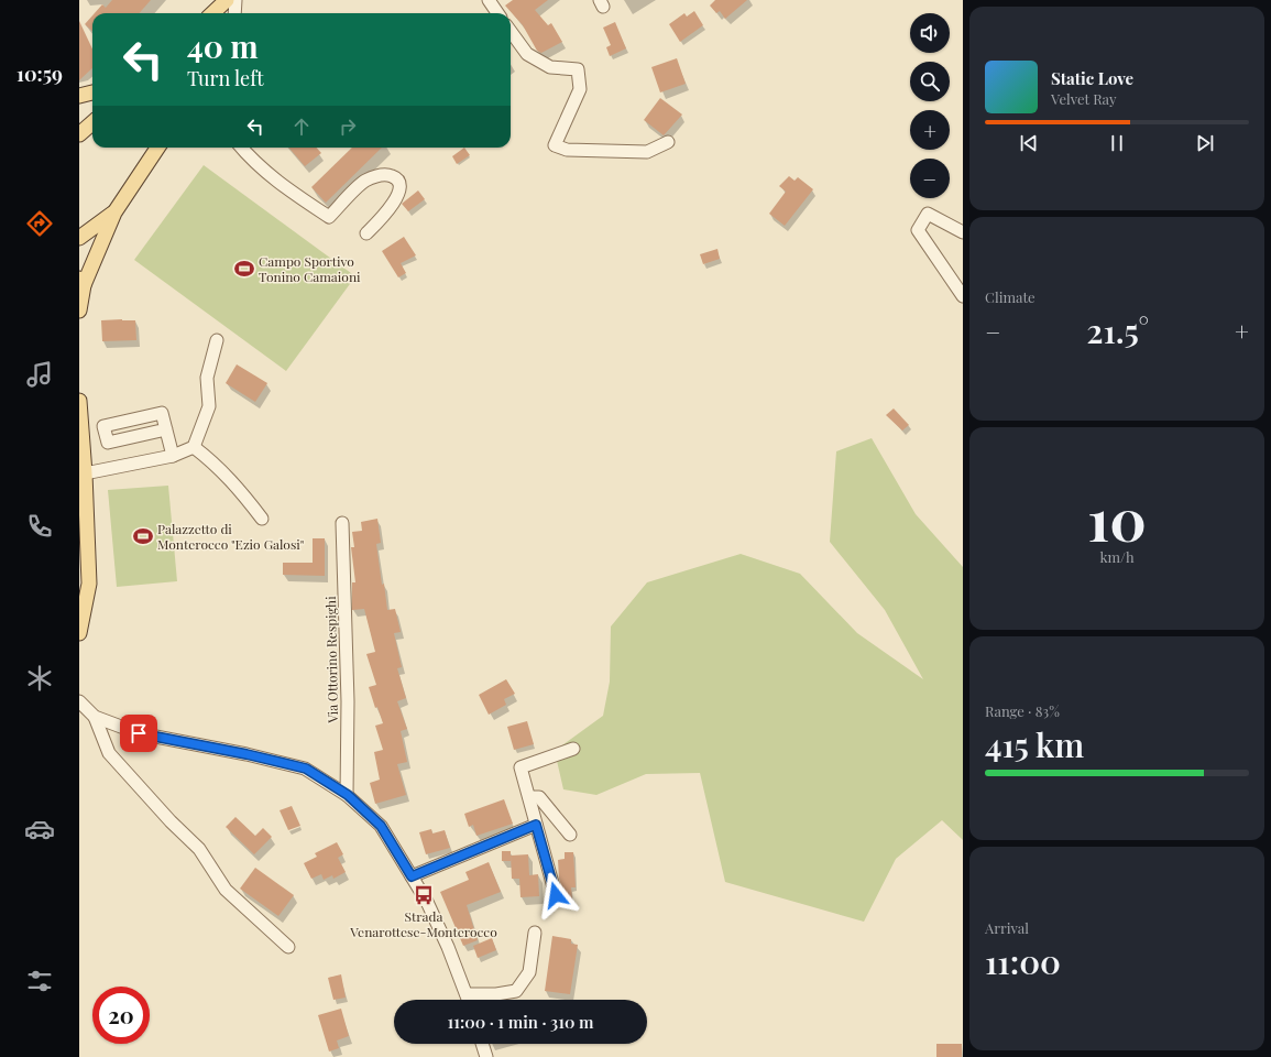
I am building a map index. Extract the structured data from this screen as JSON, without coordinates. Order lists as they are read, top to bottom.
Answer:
{
  "streets": {
    "street": ["Via Ottorino Respighi"]
  },
  "places": {
    "sports": ["Campo Sportivo Tonino Camaioni", "Palazzetto di Monterocco \"Ezio Galosi\""],
    "bus stop": ["Strada Venarottese-Monterocco"]
  },
  "page": {
    "tabs": "10:59",
    "map_buttons": ["+", "−"],
    "turn": ["40 m", "Turn left"],
    "song": ["Static Love", "Velvet Ray"],
    "tile": [
      "Climate",
      ["10", "km/h"],
      ["Range · 83%", "415 km"],
      ["Arrival", "11:00"]
    ],
    "heat": ["−", "21.5°", "+"],
    "limit": "20",
    "trip": "11:00 · 1 min · 310 m"
  }
}
